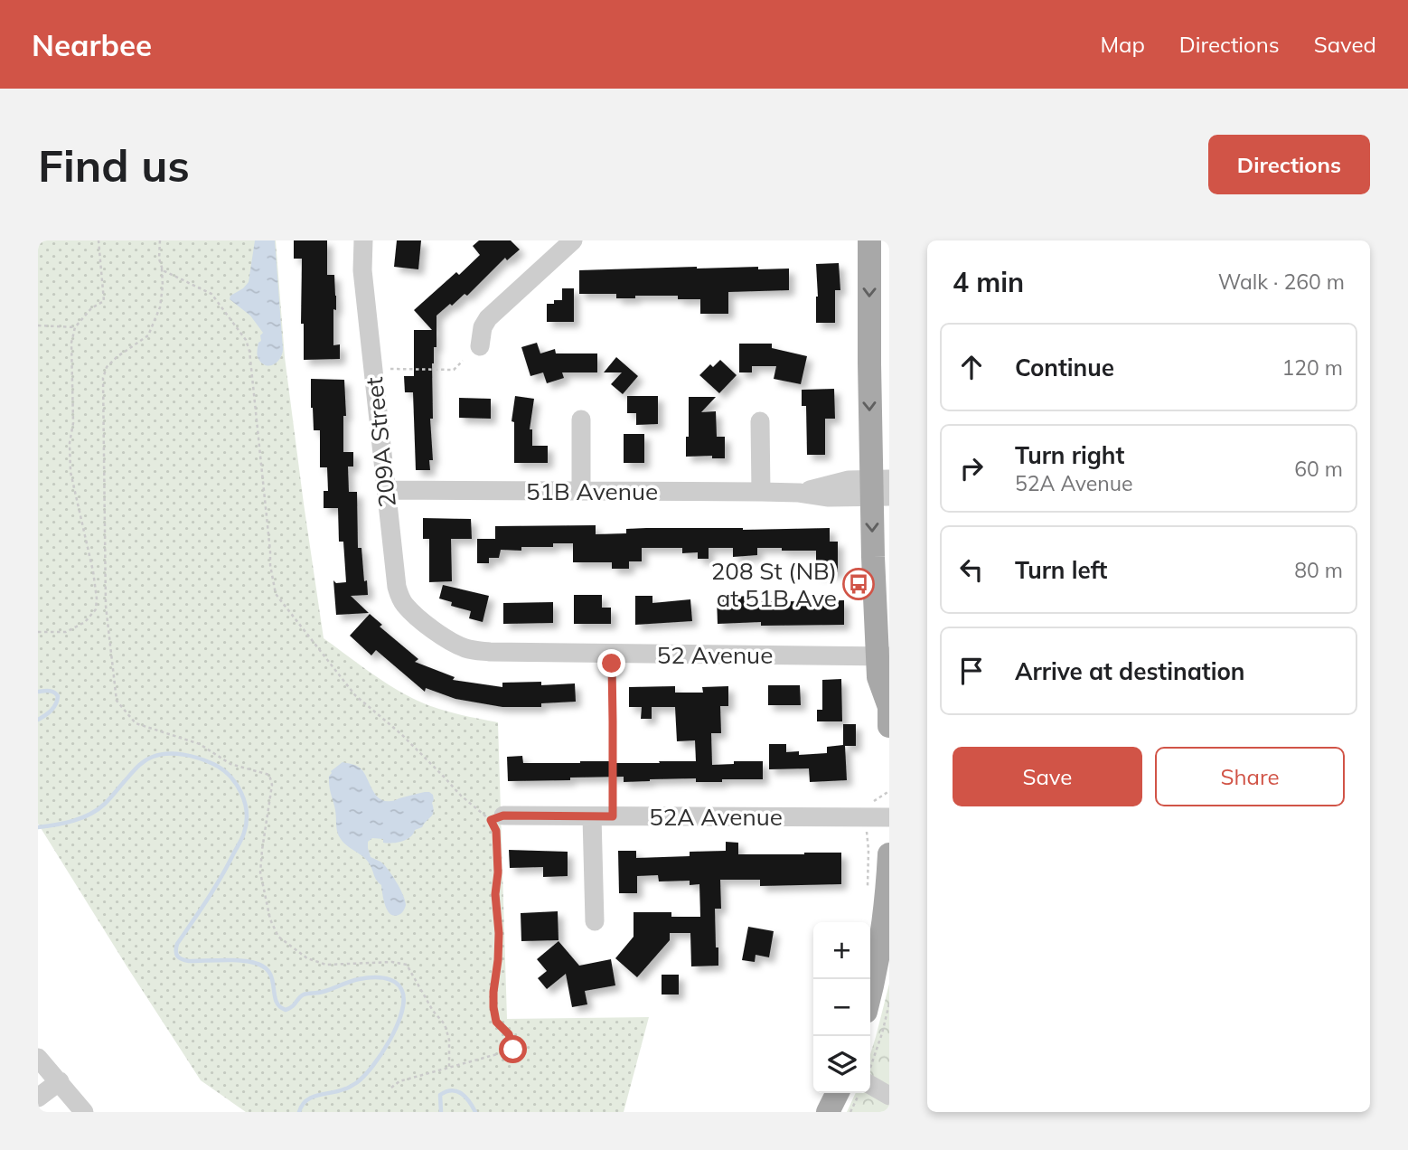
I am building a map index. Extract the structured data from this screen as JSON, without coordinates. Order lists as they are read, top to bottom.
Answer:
{
  "streets": {
    "street": [
      "209A Street",
      "51B Avenue",
      "52 Avenue",
      "52A Avenue"
    ]
  },
  "crossings": [
    ["209A Street", "51B Avenue"],
    ["209A Street", "52 Avenue"]
  ],
  "places": {
    "bus stop": ["208 St (NB) at 51B Ave"]
  },
  "page": {
    "header": "Nearbee",
    "nav": ["Map", "Directions", "Saved"],
    "buttons": [
      "Directions",
      ["Save", "Share"]
    ],
    "title": "Find us",
    "heading": ["4 min", "Walk · 260 m"],
    "list": [
      ["Continue", "120 m"],
      ["Turn right", "52A Avenue", "60 m"],
      ["Turn left", "80 m"],
      "Arrive at destination"
    ],
    "map_buttons": ["+", "−"]
  }
}
